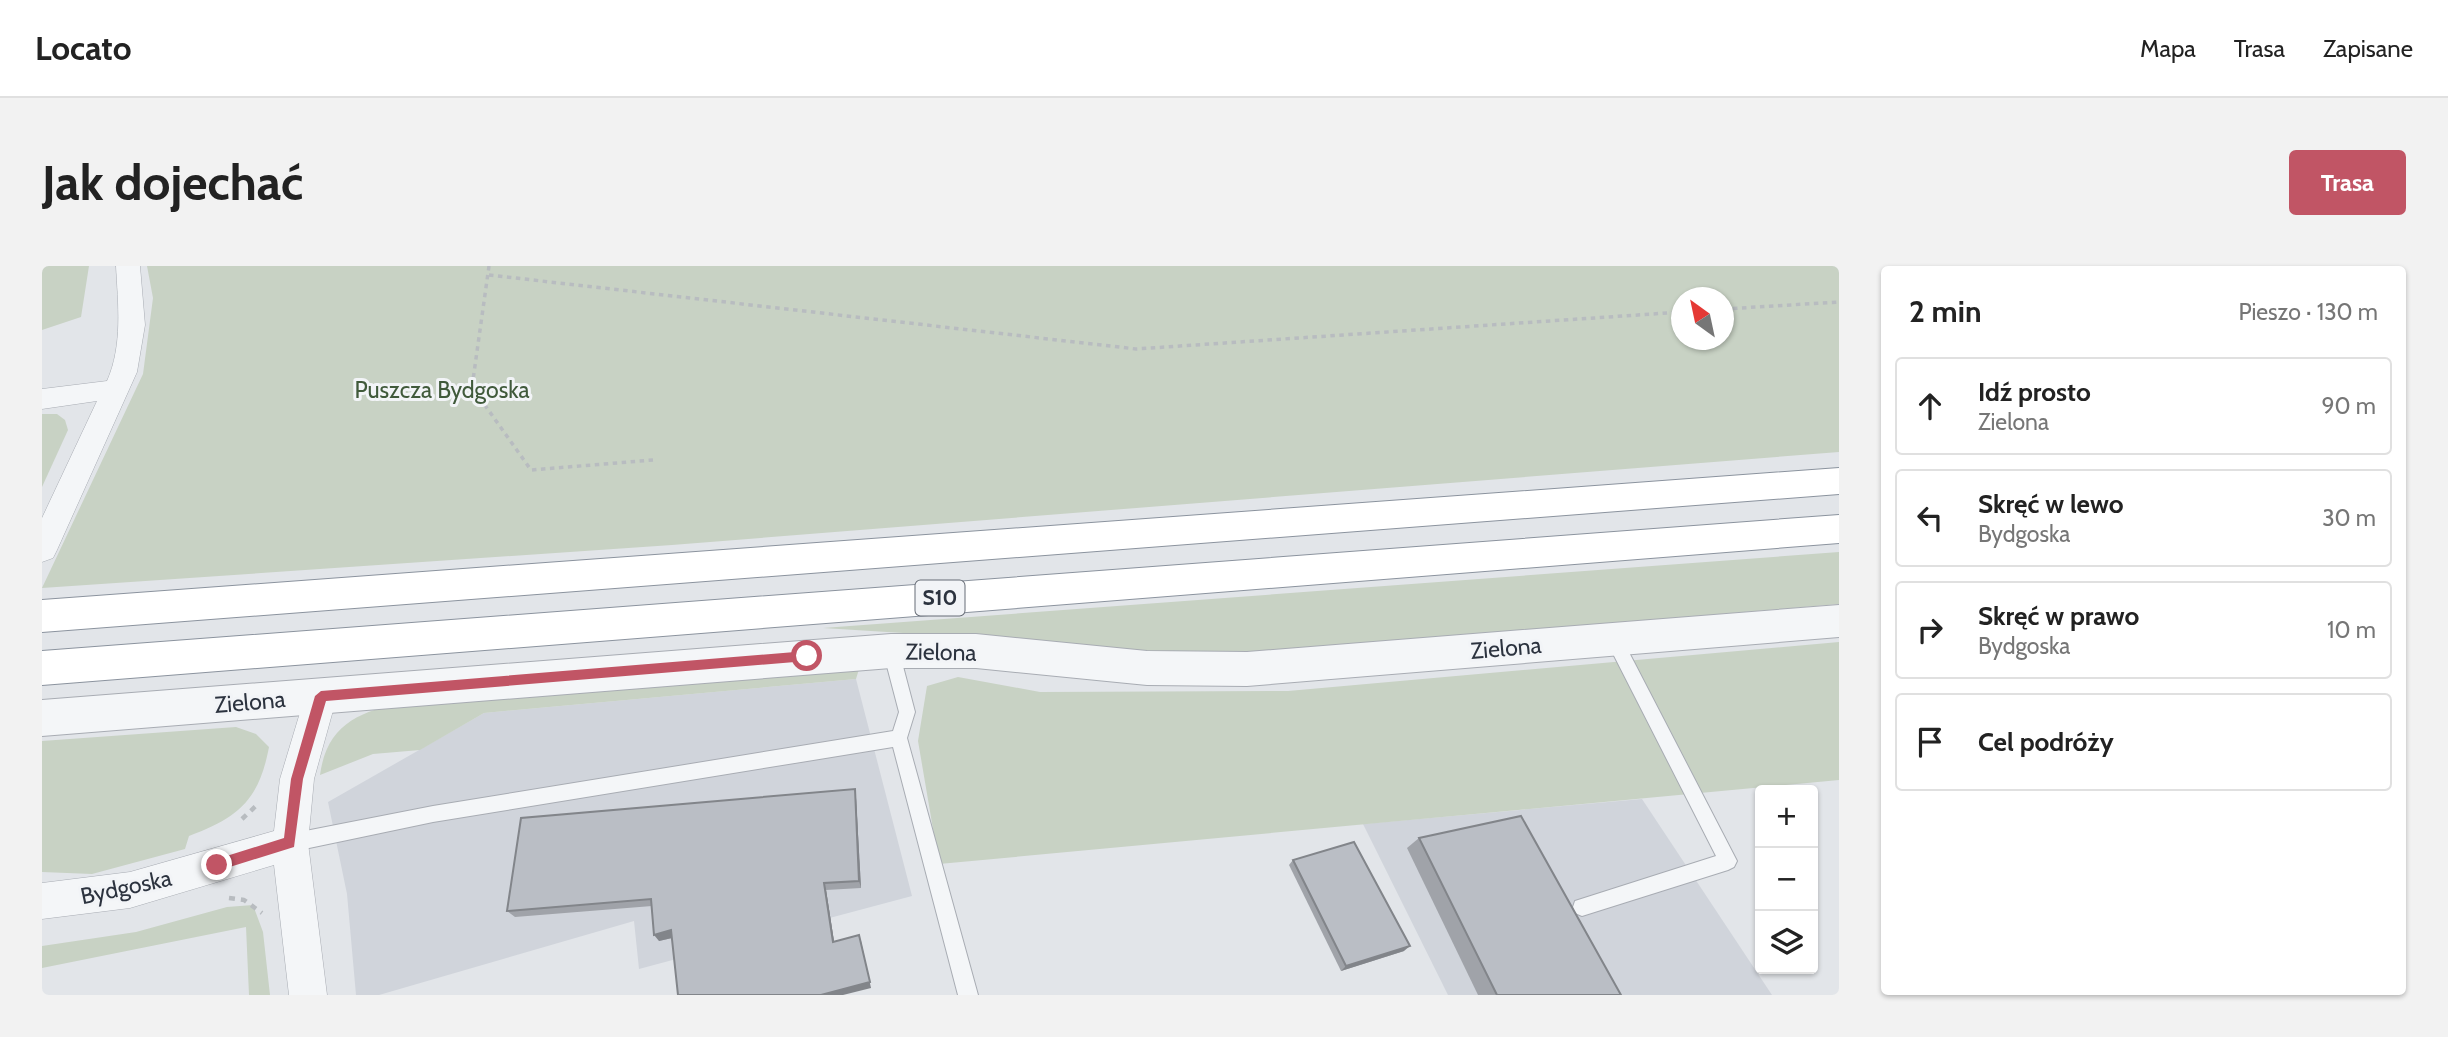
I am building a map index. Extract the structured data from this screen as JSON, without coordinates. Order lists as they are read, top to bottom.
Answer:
{
  "streets": {
    "highway": ["S10"],
    "street": ["Zielona", "Bydgoska"]
  },
  "parks": ["Puszcza Bydgoska"],
  "north": "top left",
  "page": {
    "header": "Locato",
    "nav": ["Mapa", "Trasa", "Zapisane"],
    "buttons": "Trasa",
    "title": "Jak dojechać",
    "heading": ["2 min", "Pieszo · 130 m"],
    "list": [
      ["Idź prosto", "Zielona", "90 m"],
      ["Skręć w lewo", "Bydgoska", "30 m"],
      ["Skręć w prawo", "Bydgoska", "10 m"],
      "Cel podróży"
    ],
    "map_buttons": ["+", "−"]
  }
}
